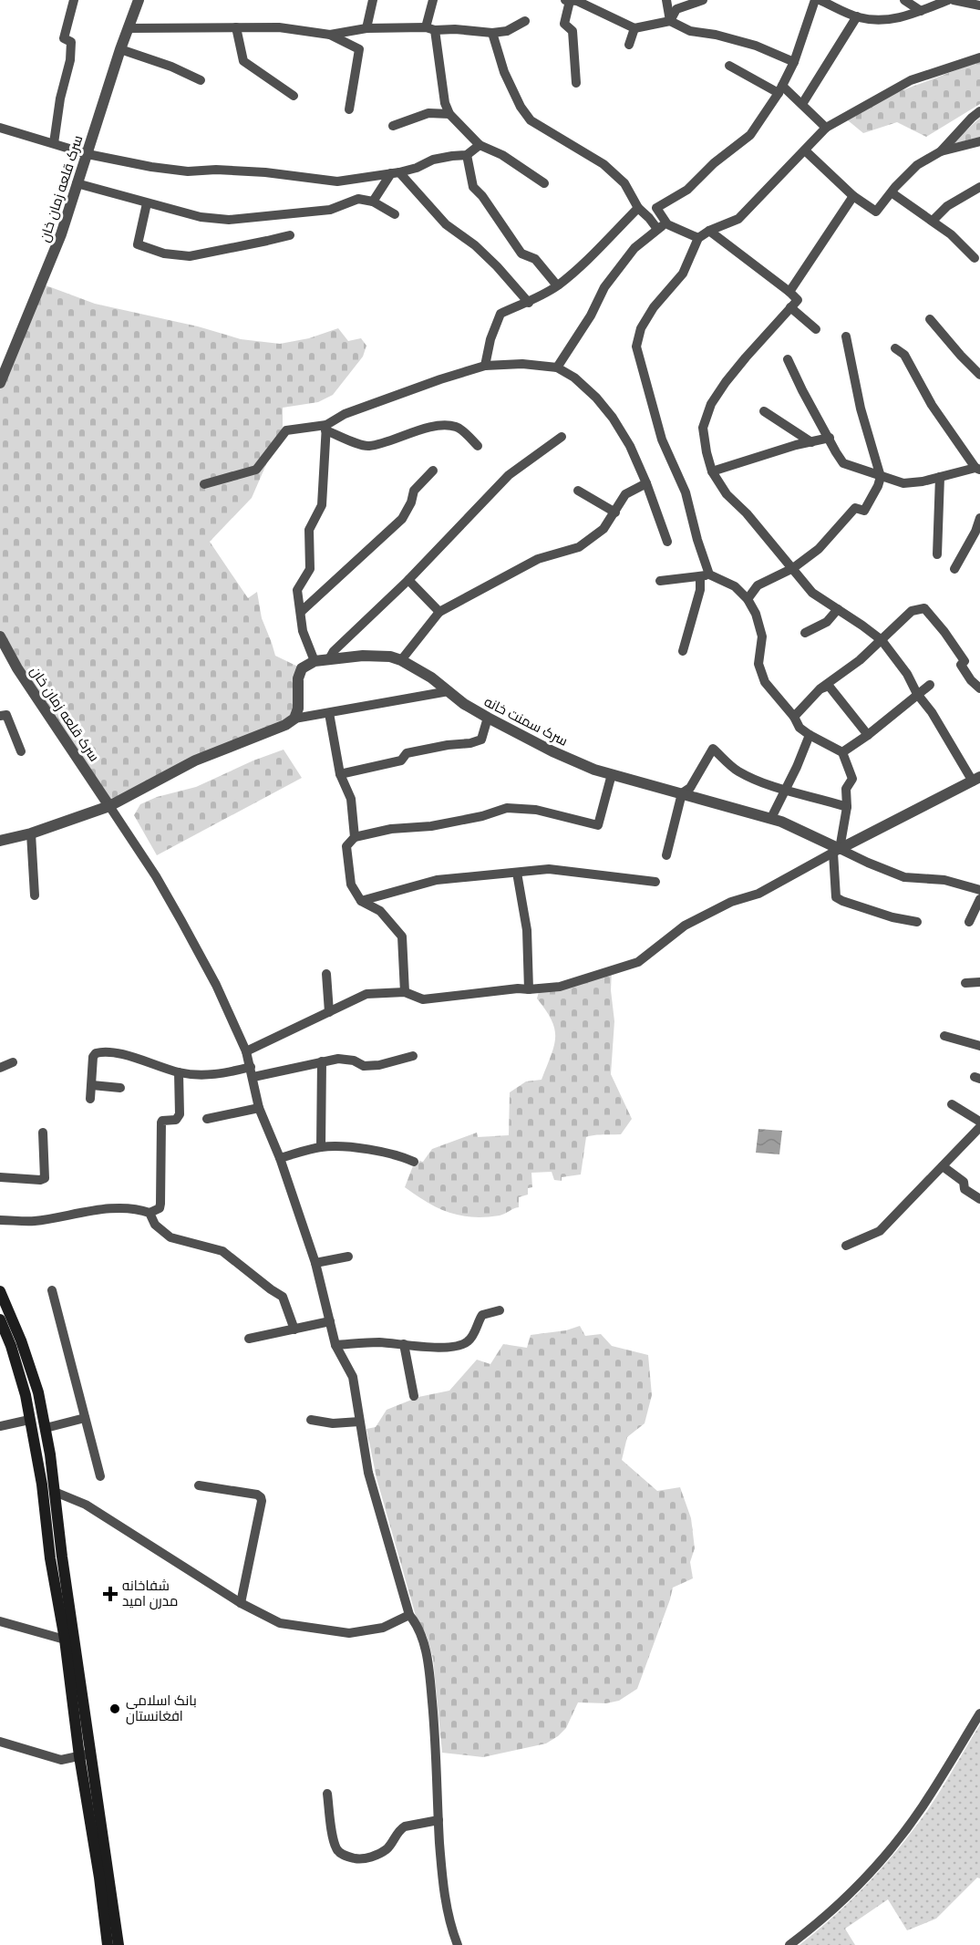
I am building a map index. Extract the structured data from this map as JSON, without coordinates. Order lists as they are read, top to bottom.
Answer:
{
  "streets": {
    "street": ["سرک قلعه زمان خان", "سرک سمنت خانه"]
  },
  "places": {
    "health": ["شفاخانه مدرن امید"],
    "other": ["بانک اسلامی افغانستان"]
  }
}
